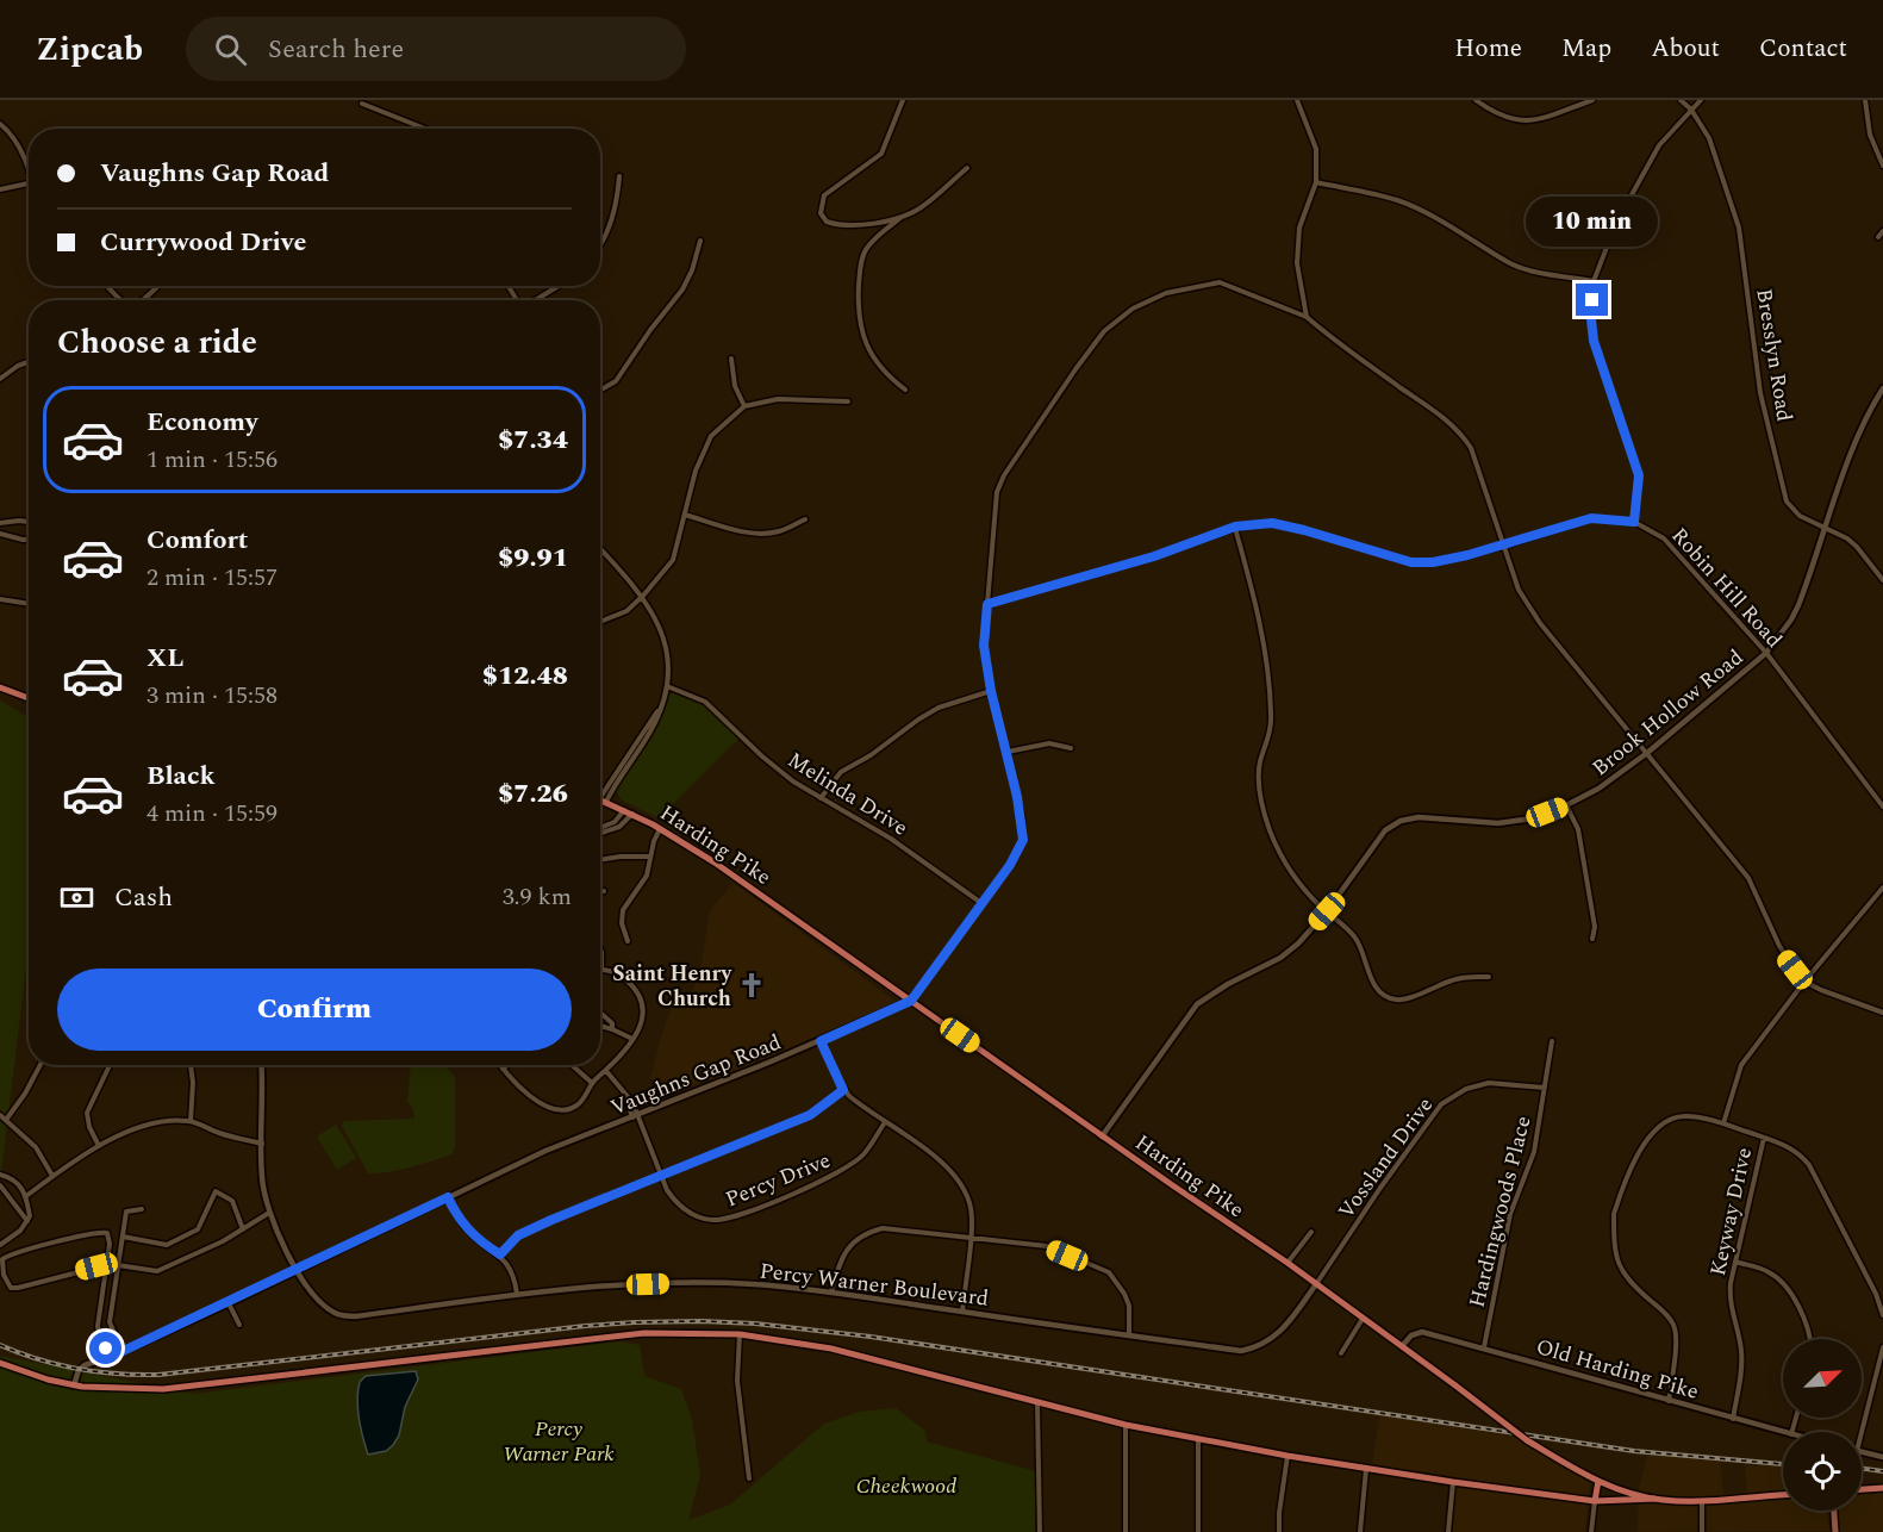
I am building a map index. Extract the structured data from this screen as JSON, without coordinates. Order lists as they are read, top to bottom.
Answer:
{
  "streets": {
    "main road": ["Harding Pike"],
    "street": [
      "Bresslyn Road",
      "Robin Hill Road",
      "Brook Hollow Road",
      "Melinda Drive",
      "Vaughns Gap Road",
      "Vossland Drive",
      "Percy Drive",
      "Hardingwoods Place",
      "Keyway Drive",
      "Percy Warner Boulevard",
      "Old Harding Pike"
    ]
  },
  "crossings": [
    ["Bresslyn Road", "Brook Hollow Road"],
    ["Robin Hill Road", "Brook Hollow Road"],
    ["Brook Hollow Road", "Harding Pike"],
    ["Harding Pike", "Vaughns Gap Road"],
    ["Harding Pike", "Vossland Drive"],
    ["Harding Pike", "Percy Warner Boulevard"],
    ["Harding Pike", "Old Harding Pike"],
    ["Vaughns Gap Road", "Percy Drive"],
    ["Vaughns Gap Road", "Percy Warner Boulevard"],
    ["Vossland Drive", "Hardingwoods Place"],
    ["Vossland Drive", "Percy Warner Boulevard"],
    ["Hardingwoods Place", "Old Harding Pike"],
    ["Keyway Drive", "Old Harding Pike"]
  ],
  "parks": ["Percy Warner Park", "Cheekwood"],
  "places": {
    "church": ["Saint Henry Church"]
  },
  "north": "top right",
  "page": {
    "header": "Zipcab",
    "search": "Search here",
    "nav": [
      "Home",
      "Map",
      "About",
      "Contact"
    ],
    "banner": ["Vaughns Gap Road", "Currywood Drive"],
    "bubble": "10 min",
    "heading": "Choose a ride",
    "list": [
      {
        "name": "Economy",
        "note": "1 min · 15:56",
        "value": "$7.34"
      },
      {
        "name": "Comfort",
        "note": "2 min · 15:57",
        "value": "$9.91"
      },
      {
        "name": "XL",
        "note": "3 min · 15:58",
        "value": "$12.48"
      },
      {
        "name": "Black",
        "note": "4 min · 15:59",
        "value": "$7.26"
      }
    ],
    "pay": ["Cash", "3.9 km"],
    "buttons": "Confirm"
  }
}
